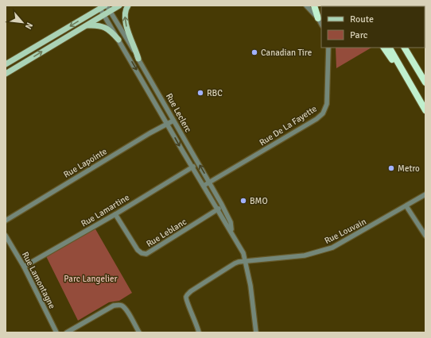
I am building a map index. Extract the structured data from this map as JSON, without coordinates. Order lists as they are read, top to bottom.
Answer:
{
  "streets": {
    "street": [
      "Rue Leclerc",
      "Rue De La Fayette",
      "Rue Lapointe",
      "Rue Lamartine",
      "Rue Louvain",
      "Rue Leblanc",
      "Rue Lamontagne"
    ]
  },
  "crossings": [
    ["Rue Leclerc", "Rue De La Fayette"],
    ["Rue Leclerc", "Rue Lapointe"],
    ["Rue Leclerc", "Rue Lamartine"],
    ["Rue Leclerc", "Rue Louvain"],
    ["Rue Leclerc", "Rue Leblanc"],
    ["Rue Lamartine", "Rue Leblanc"],
    ["Rue Lamartine", "Rue Lamontagne"]
  ],
  "parks": ["Parc Langelier"],
  "places": [
    "Canadian Tire",
    "RBC",
    "Metro",
    "BMO"
  ],
  "legend": ["Route", "Parc"],
  "north": "bottom right"
}
